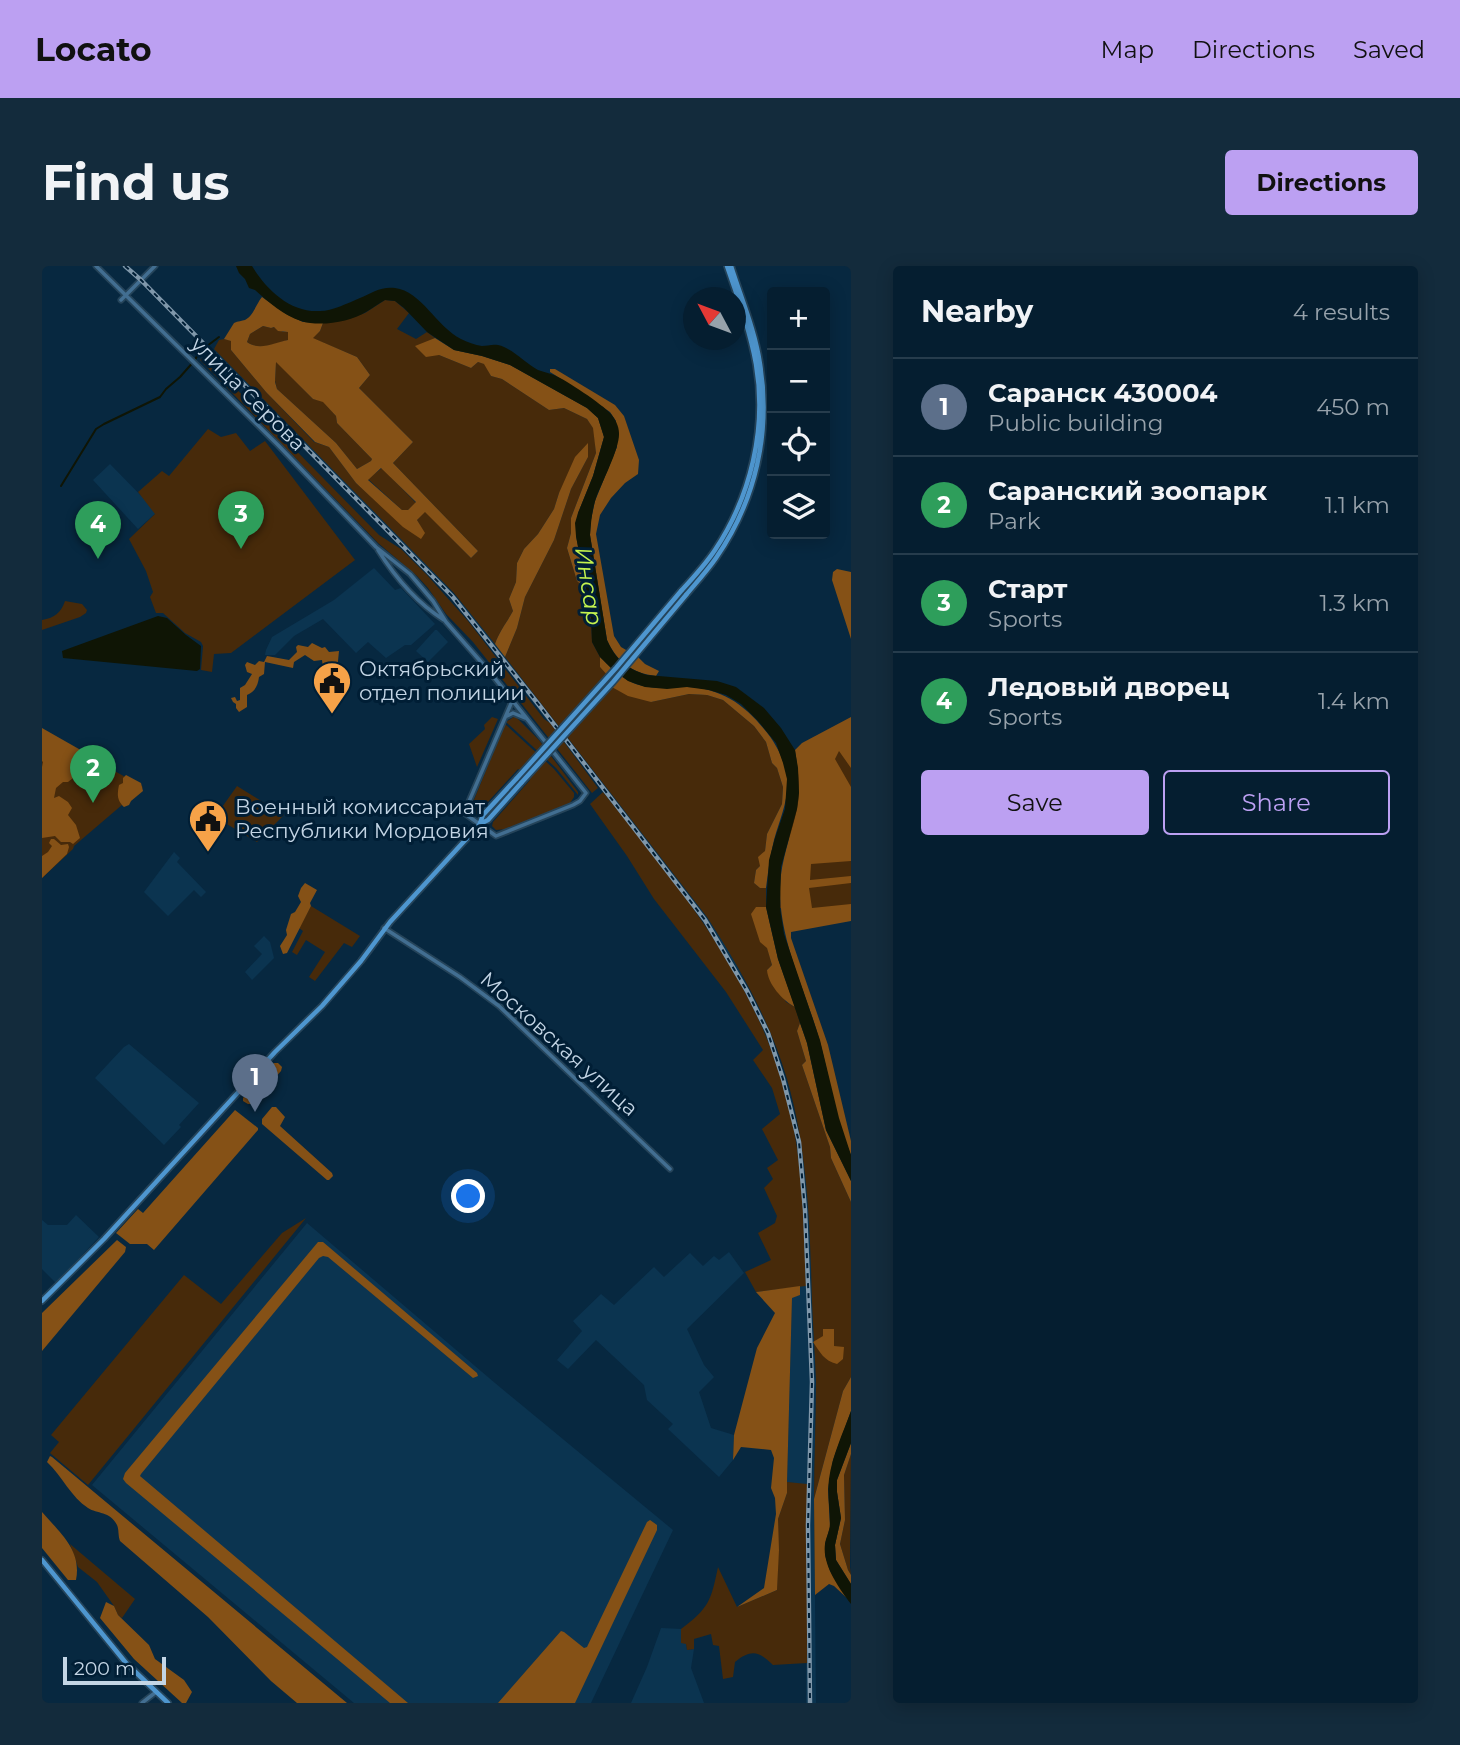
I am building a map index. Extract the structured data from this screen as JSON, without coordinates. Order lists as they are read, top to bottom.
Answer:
{
  "streets": {
    "street": ["улица Серова", "Московская улица"]
  },
  "water": ["Инсар"],
  "places": {
    "public building": ["Октябрьский отдел полиции", "Военный комиссариат Республики Мордовия"]
  },
  "scale_bar": "200 m",
  "north": "top left",
  "page": {
    "header": "Locato",
    "nav": ["Map", "Directions", "Saved"],
    "buttons": [
      "Directions",
      ["Save", "Share"]
    ],
    "title": "Find us",
    "heading": ["Nearby", "4 results"],
    "map_buttons": ["+", "−"],
    "list": [
      {
        "mark": "1",
        "name": "Саранск 430004",
        "note": "Public building",
        "value": "450 m"
      },
      {
        "mark": "2",
        "name": "Саранский зоопарк",
        "note": "Park",
        "value": "1.1 km"
      },
      {
        "mark": "3",
        "name": "Старт",
        "note": "Sports",
        "value": "1.3 km"
      },
      {
        "mark": "4",
        "name": "Ледовый дворец",
        "note": "Sports",
        "value": "1.4 km"
      }
    ],
    "pins": [
      "3",
      "4",
      "2",
      "1"
    ],
    "scale": "200 m"
  }
}
